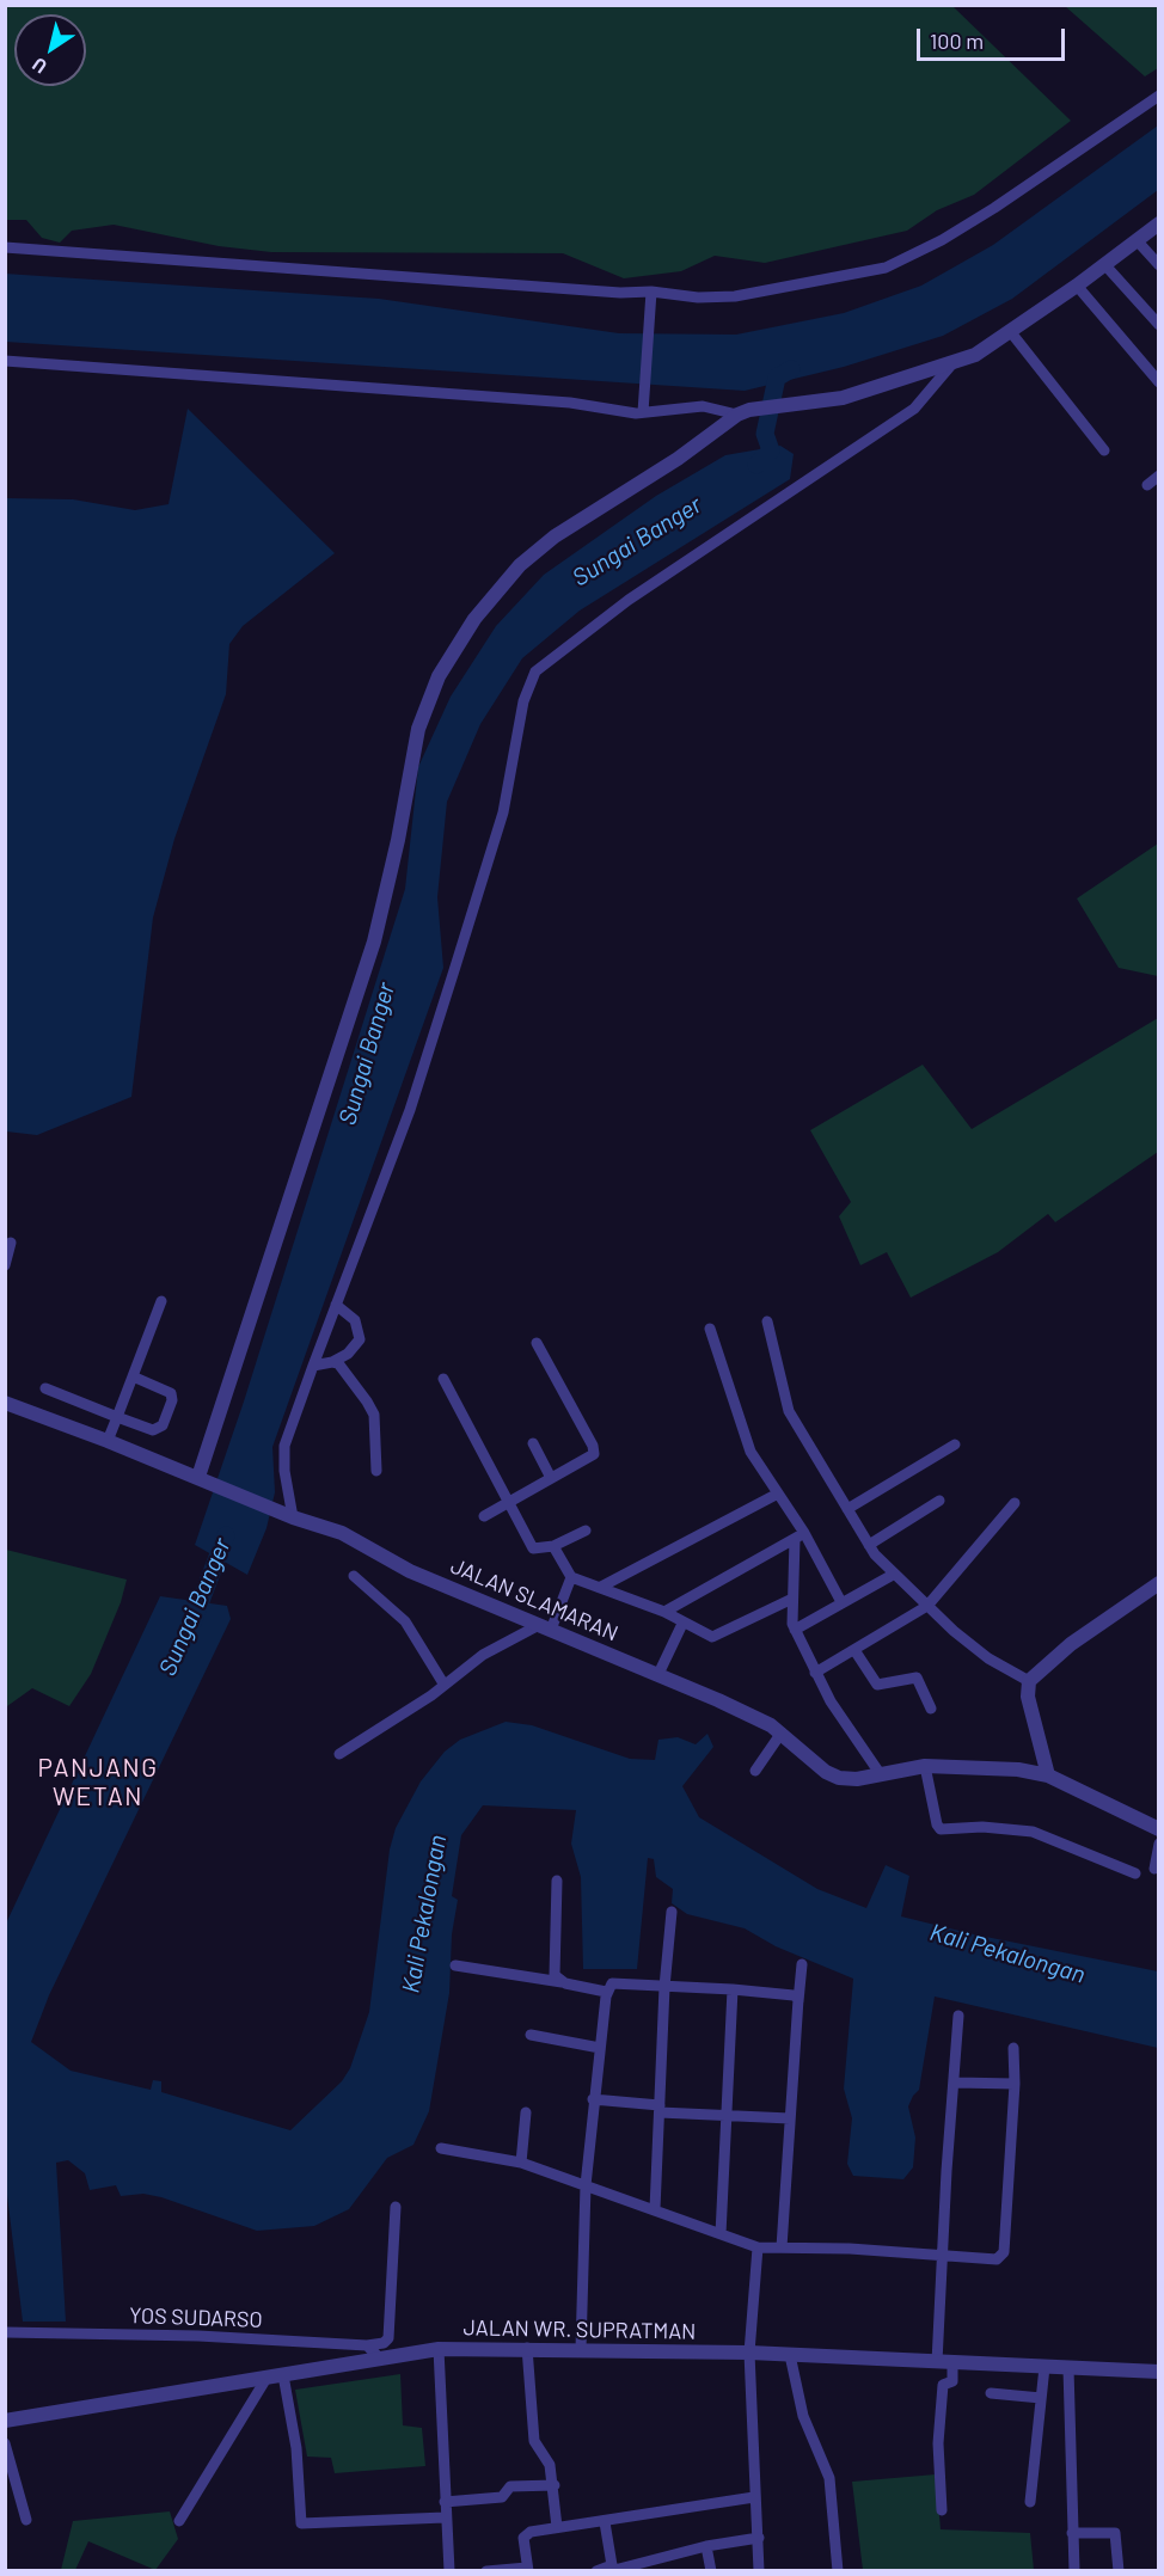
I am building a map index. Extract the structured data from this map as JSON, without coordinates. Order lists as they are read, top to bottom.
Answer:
{
  "streets": {
    "street": ["JALAN SLAMARAN", "YOS SUDARSO", "JALAN WR. SUPRATMAN"]
  },
  "districts": ["PANJANG WETAN"],
  "water": ["Sungai Banger", "Kali Pekalongan"],
  "scale_bar": "100 m",
  "north": "bottom left"
}
